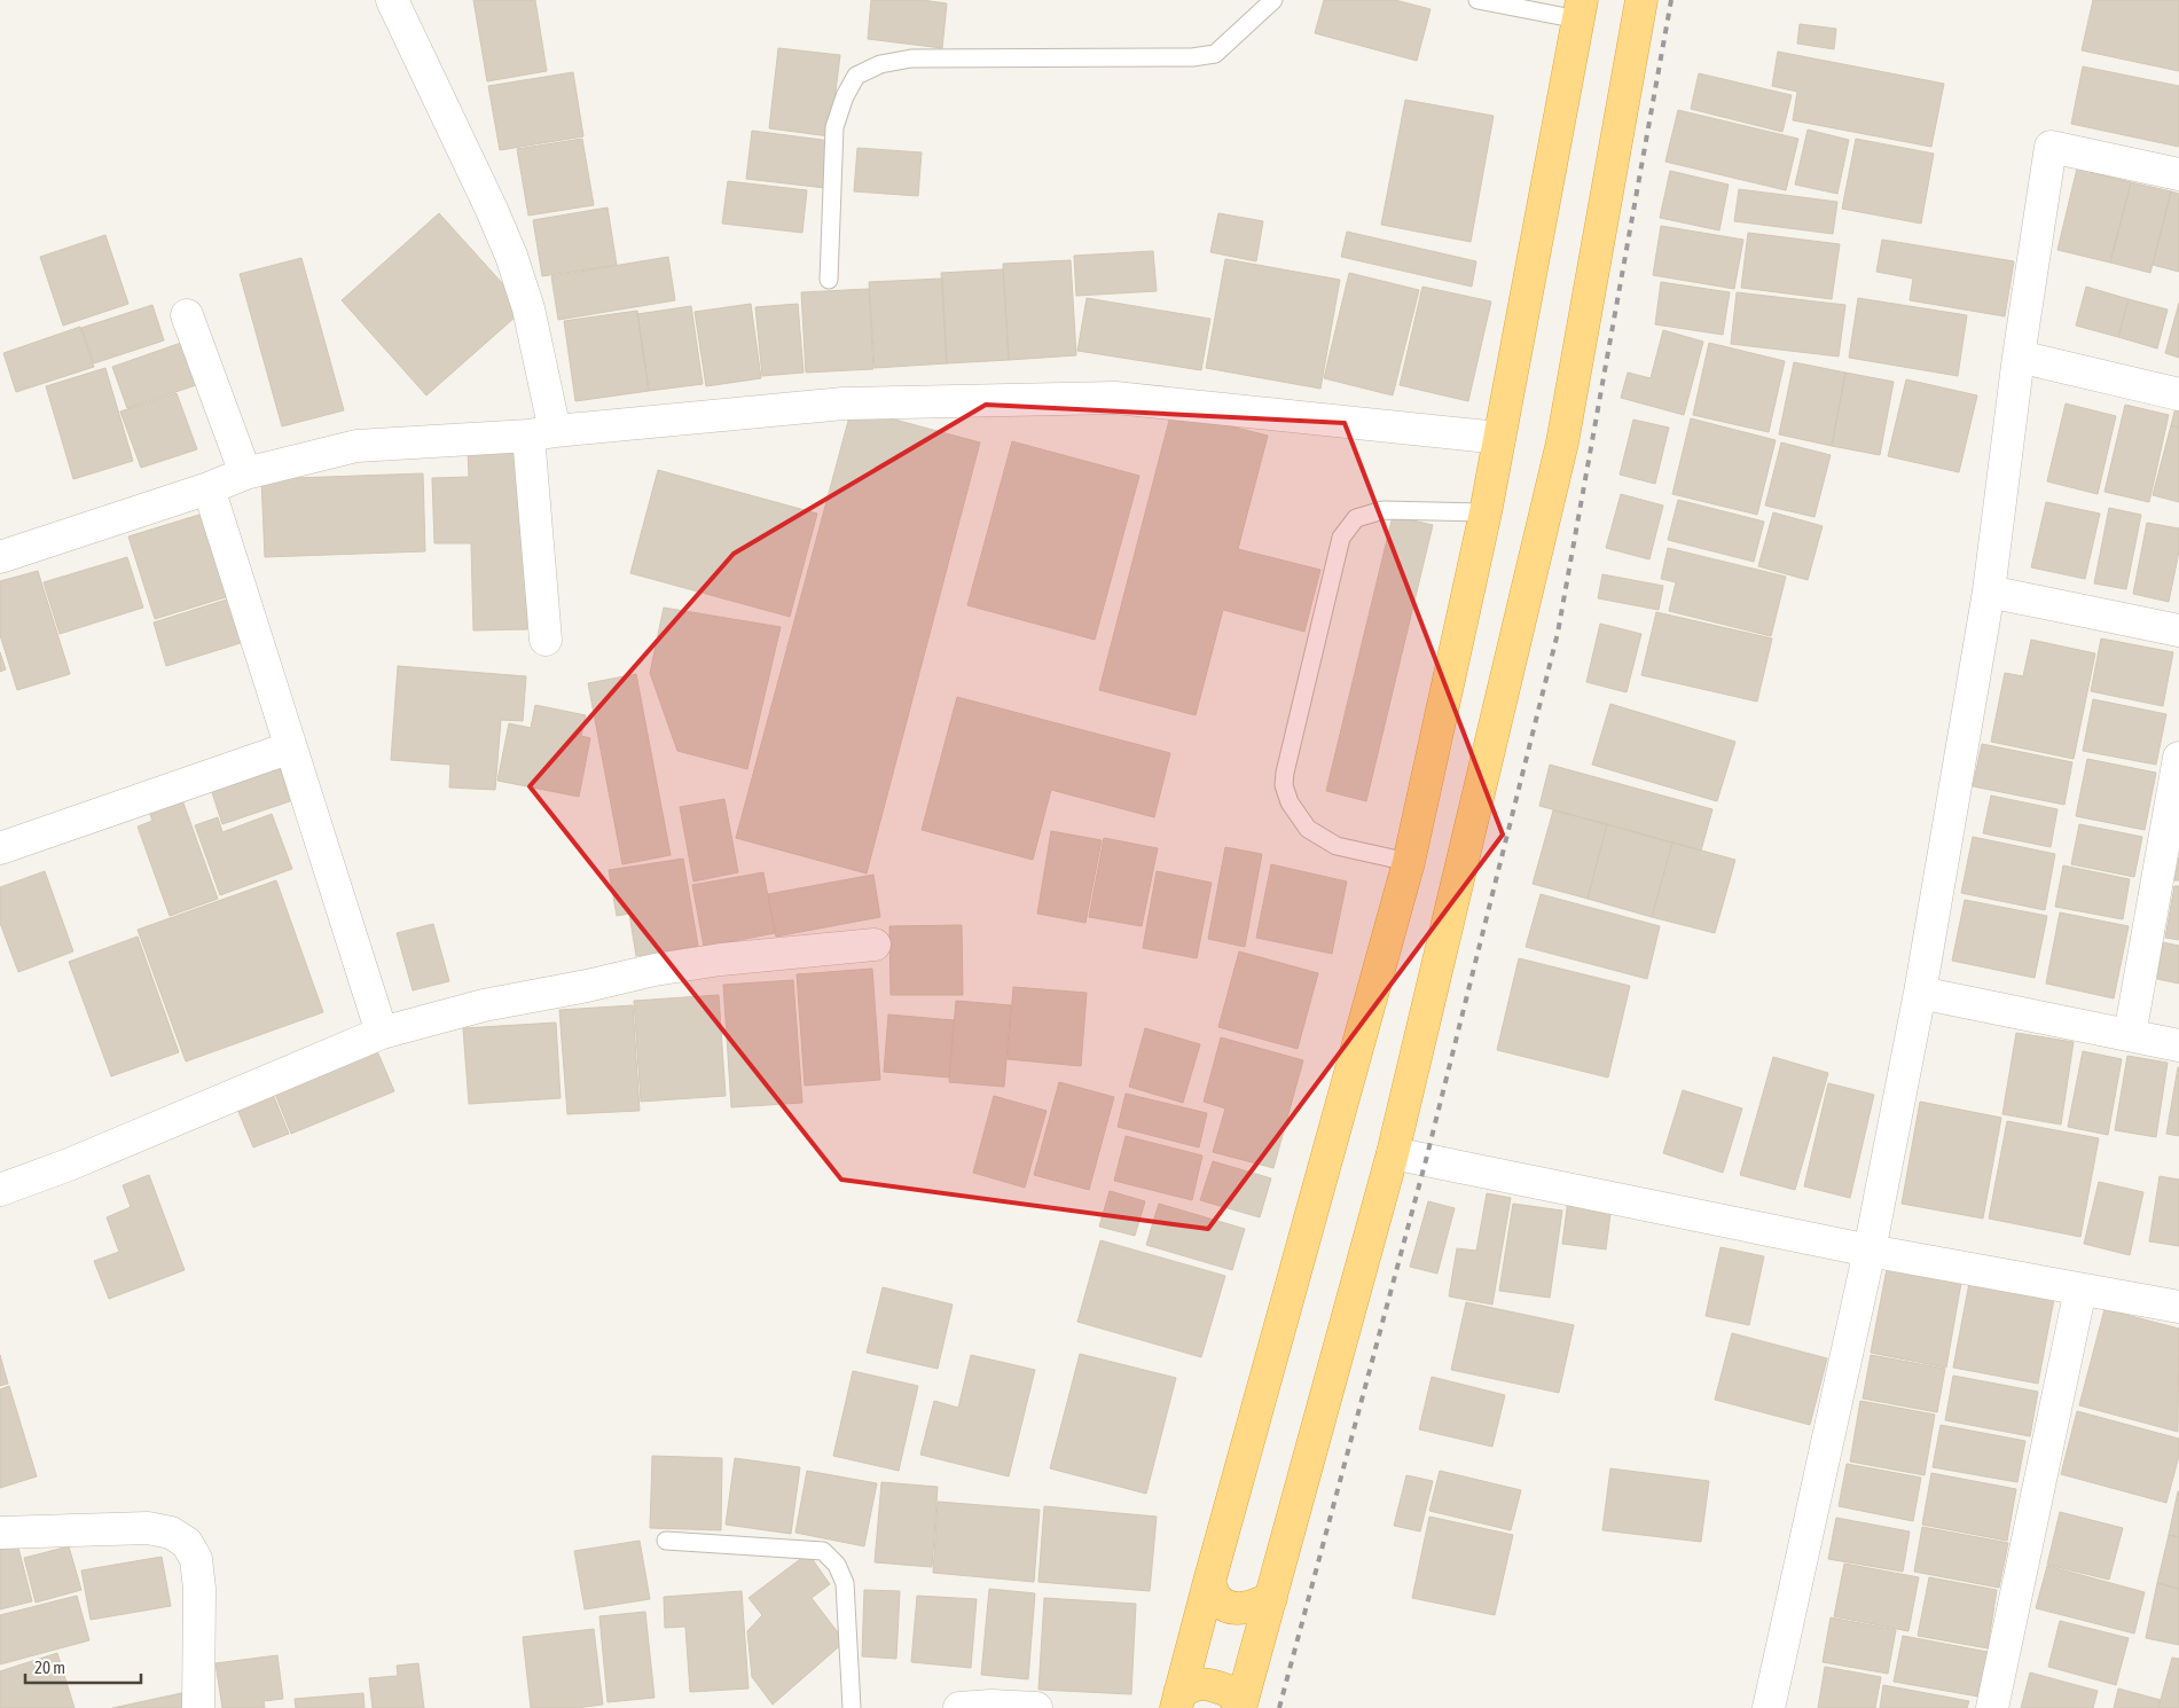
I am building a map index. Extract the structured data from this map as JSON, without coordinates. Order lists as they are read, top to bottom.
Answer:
{
  "scale_bar": "20 m"
}
